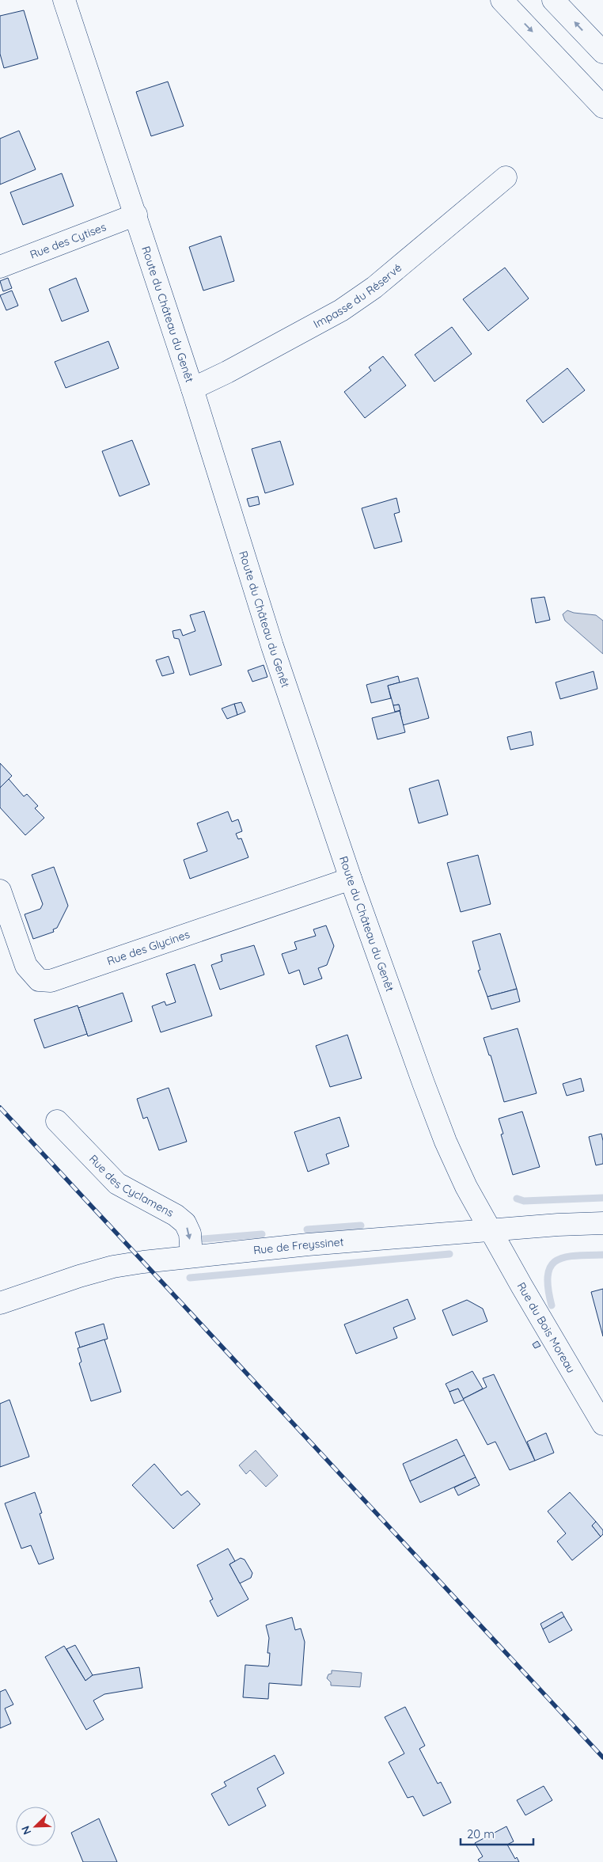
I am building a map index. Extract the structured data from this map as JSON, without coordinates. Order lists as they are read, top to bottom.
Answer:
{
  "streets": {
    "main road": [
      "Rue des Cytises",
      "Impasse du Réservé",
      "Route du Château du Genêt",
      "Rue des Glycines",
      "Rue des Cyclamens",
      "Rue de Freyssinet",
      "Rue du Bois Moreau"
    ]
  },
  "crossings": [
    ["Rue des Cytises", "Route du Château du Genêt"],
    ["Impasse du Réservé", "Route du Château du Genêt"],
    ["Route du Château du Genêt", "Rue des Glycines"],
    ["Route du Château du Genêt", "Rue de Freyssinet"],
    ["Route du Château du Genêt", "Rue du Bois Moreau"],
    ["Rue des Cyclamens", "Rue de Freyssinet"],
    ["Rue de Freyssinet", "Rue du Bois Moreau"]
  ],
  "one_way": ["Rue des Cyclamens"],
  "scale_bar": "20 m",
  "north": "bottom left"
}
